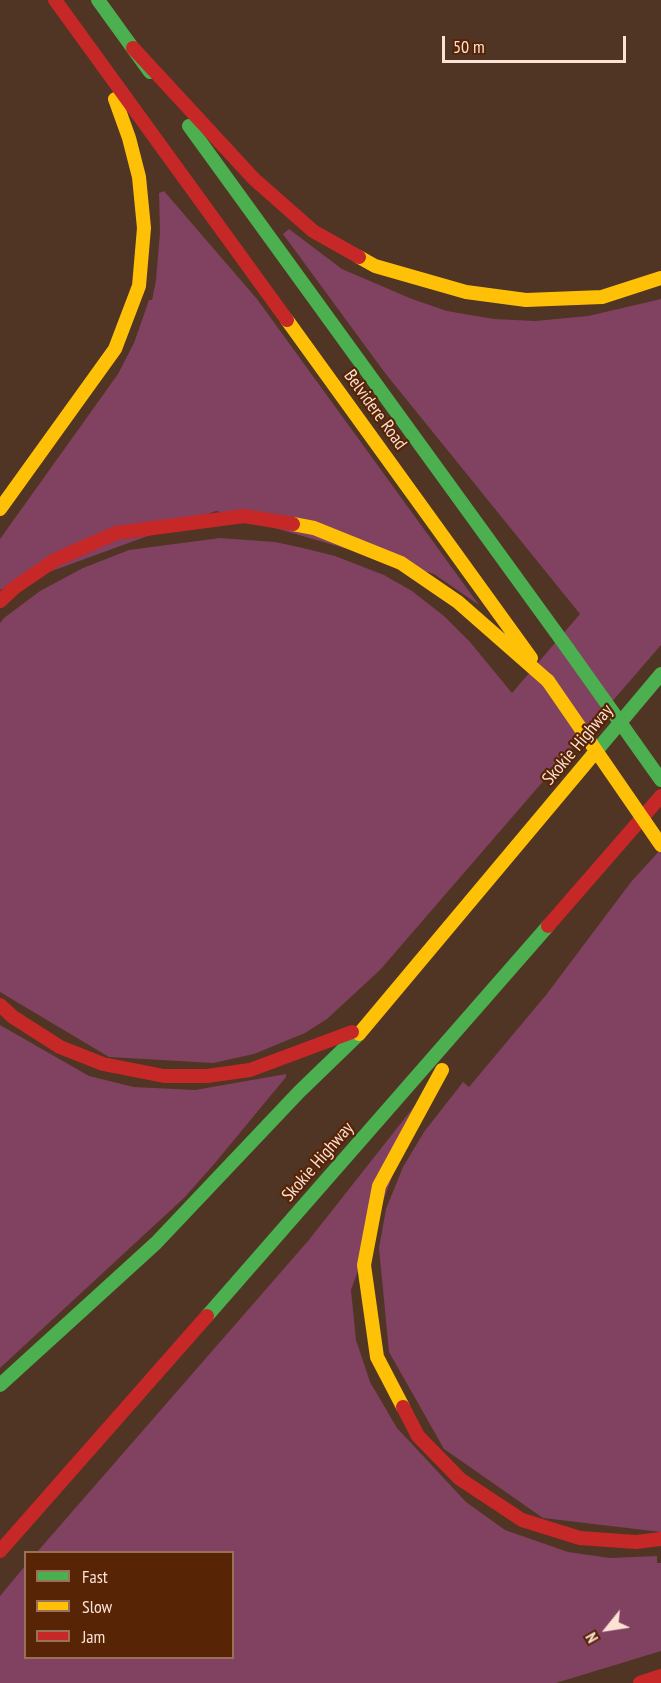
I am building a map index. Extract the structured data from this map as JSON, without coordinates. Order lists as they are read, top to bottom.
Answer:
{
  "streets": {
    "main road": ["Belvidere Road", "Skokie Highway"]
  },
  "legend": ["Fast", "Slow", "Jam"],
  "scale_bar": "50 m",
  "north": "bottom left"
}
